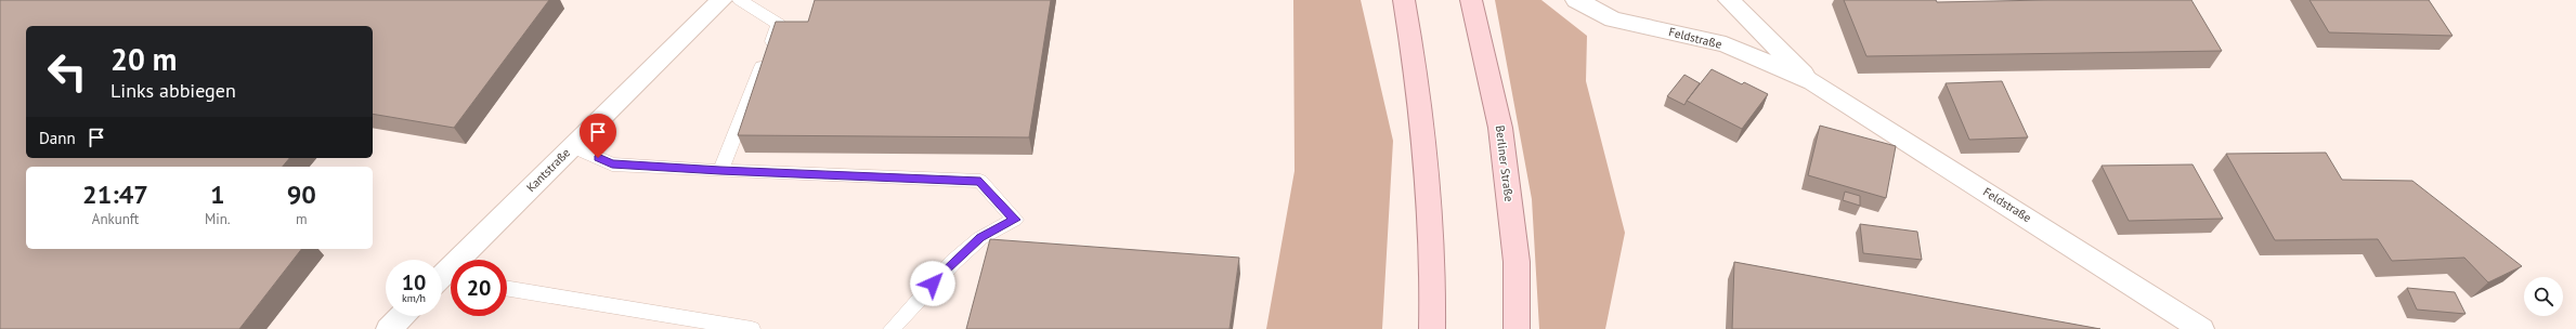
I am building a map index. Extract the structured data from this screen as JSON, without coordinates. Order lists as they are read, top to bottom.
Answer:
{
  "streets": {
    "main road": ["Berliner Straße"],
    "street": ["Feldstraße", "Kantstraße"]
  },
  "page": {
    "turn": ["20 m", "Links abbiegen"],
    "then": "Dann",
    "eta": [
      "21:47",
      "Ankunft",
      "1",
      "Min.",
      "90",
      "m"
    ],
    "speed": "10 km/h",
    "limit": "20"
  }
}
